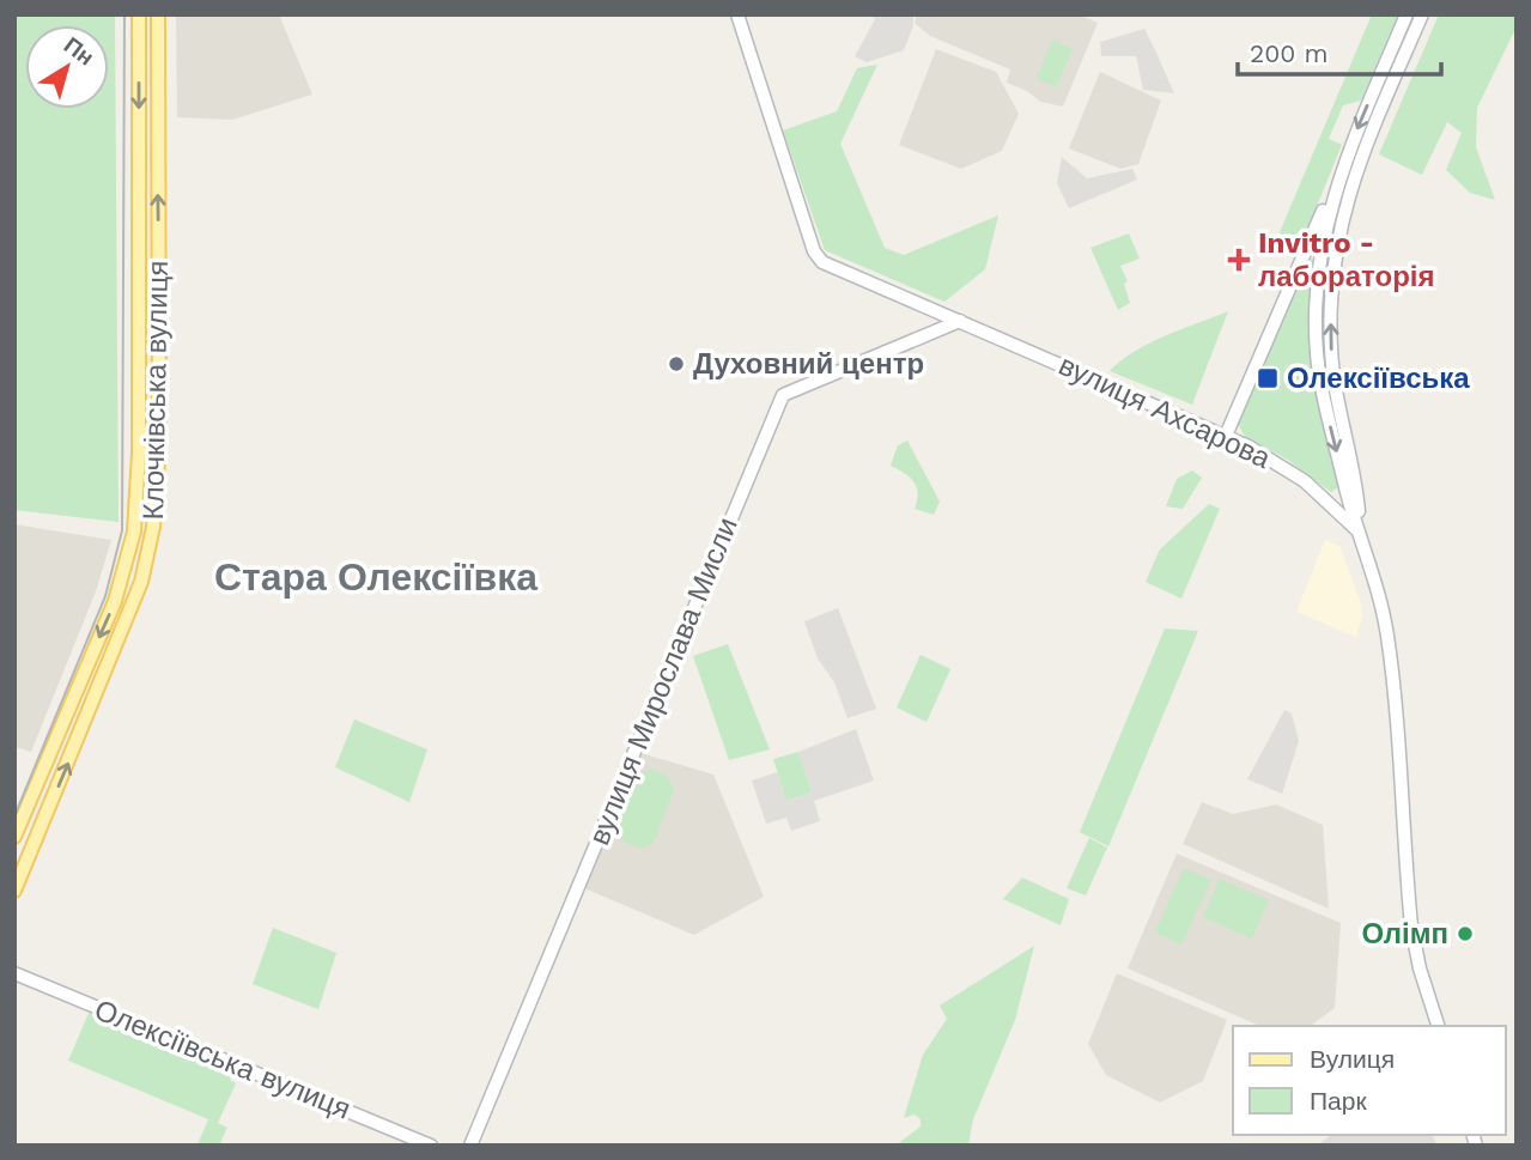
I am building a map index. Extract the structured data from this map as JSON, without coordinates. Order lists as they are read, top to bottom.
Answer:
{
  "streets": {
    "main road": ["Клочківська вулиця"],
    "street": ["вулиця Ахсарова", "вулиця Мирослава Мисли", "Олексіївська вулиця"]
  },
  "crossings": [
    ["вулиця Ахсарова", "вулиця Мирослава Мисли"]
  ],
  "districts": ["Стара Олексіївка"],
  "places": {
    "health": ["Invitro - лабораторія"],
    "other": ["Духовний центр", "Олімп"],
    "transit": ["Олексіївська"]
  },
  "legend": ["Вулиця", "Парк"],
  "scale_bar": "200 m",
  "north": "top right"
}
